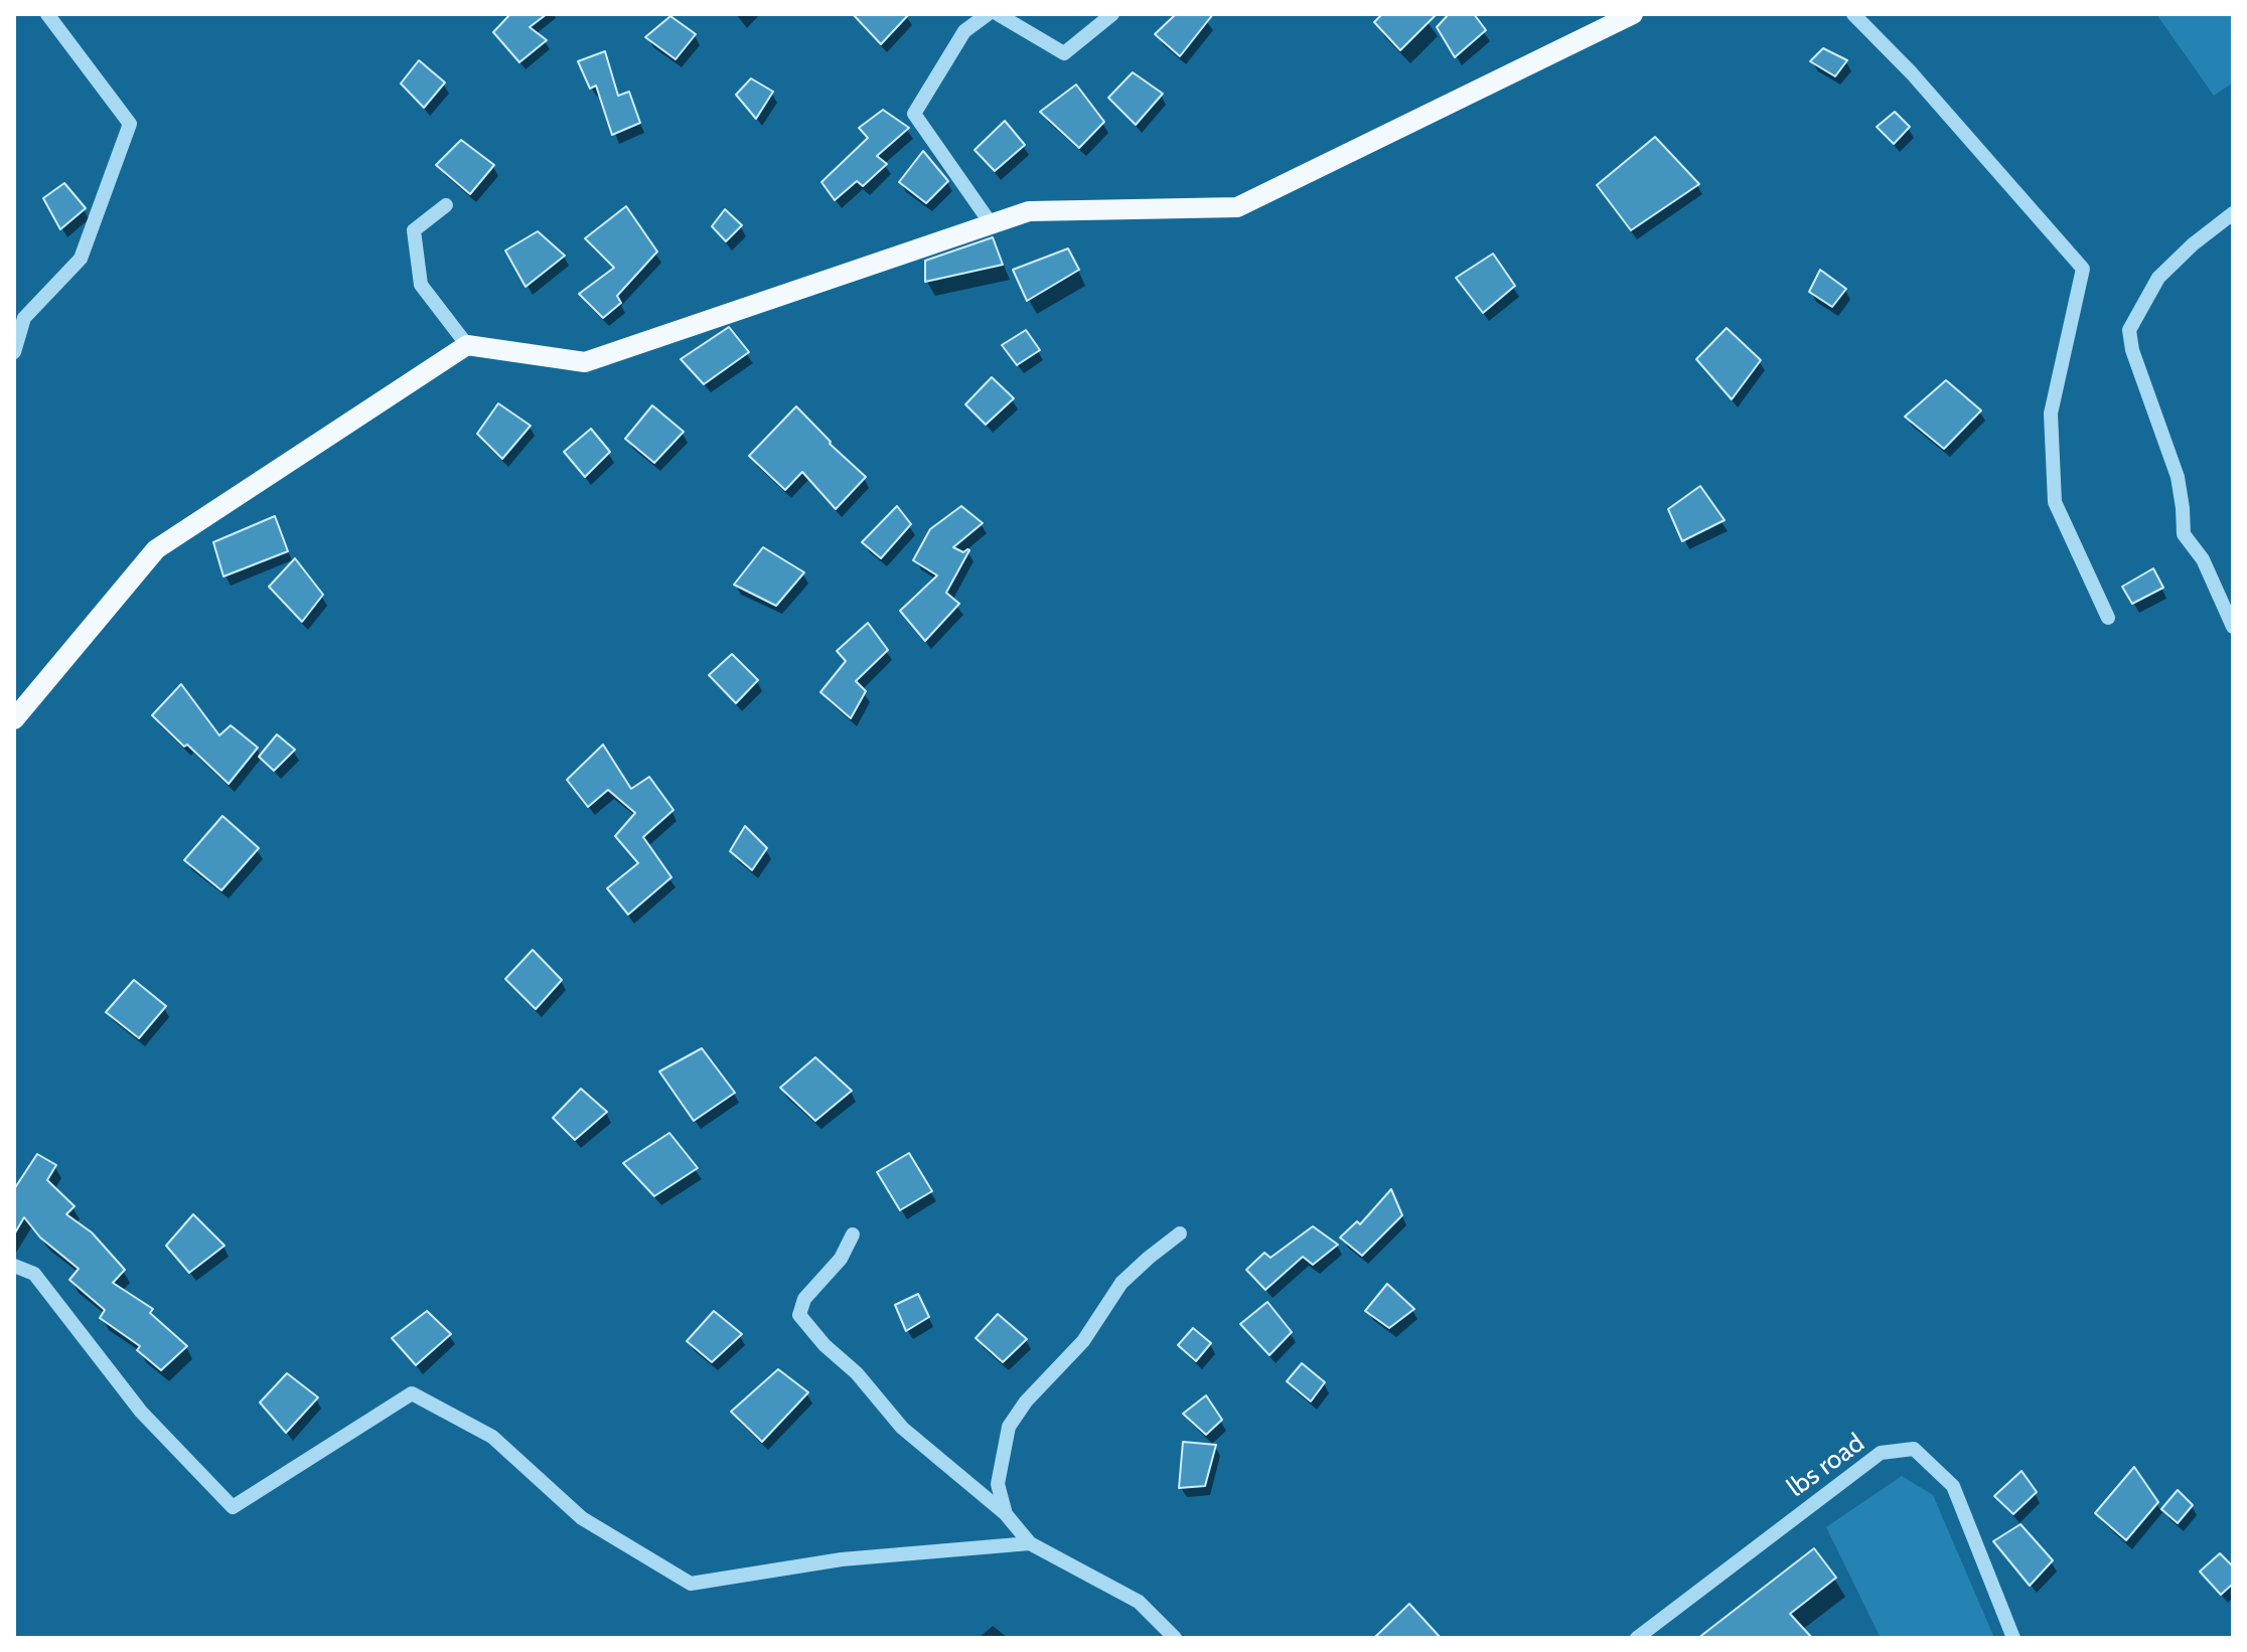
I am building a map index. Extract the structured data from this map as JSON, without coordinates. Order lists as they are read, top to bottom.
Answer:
{
  "streets": {
    "street": ["lbs road"]
  }
}
